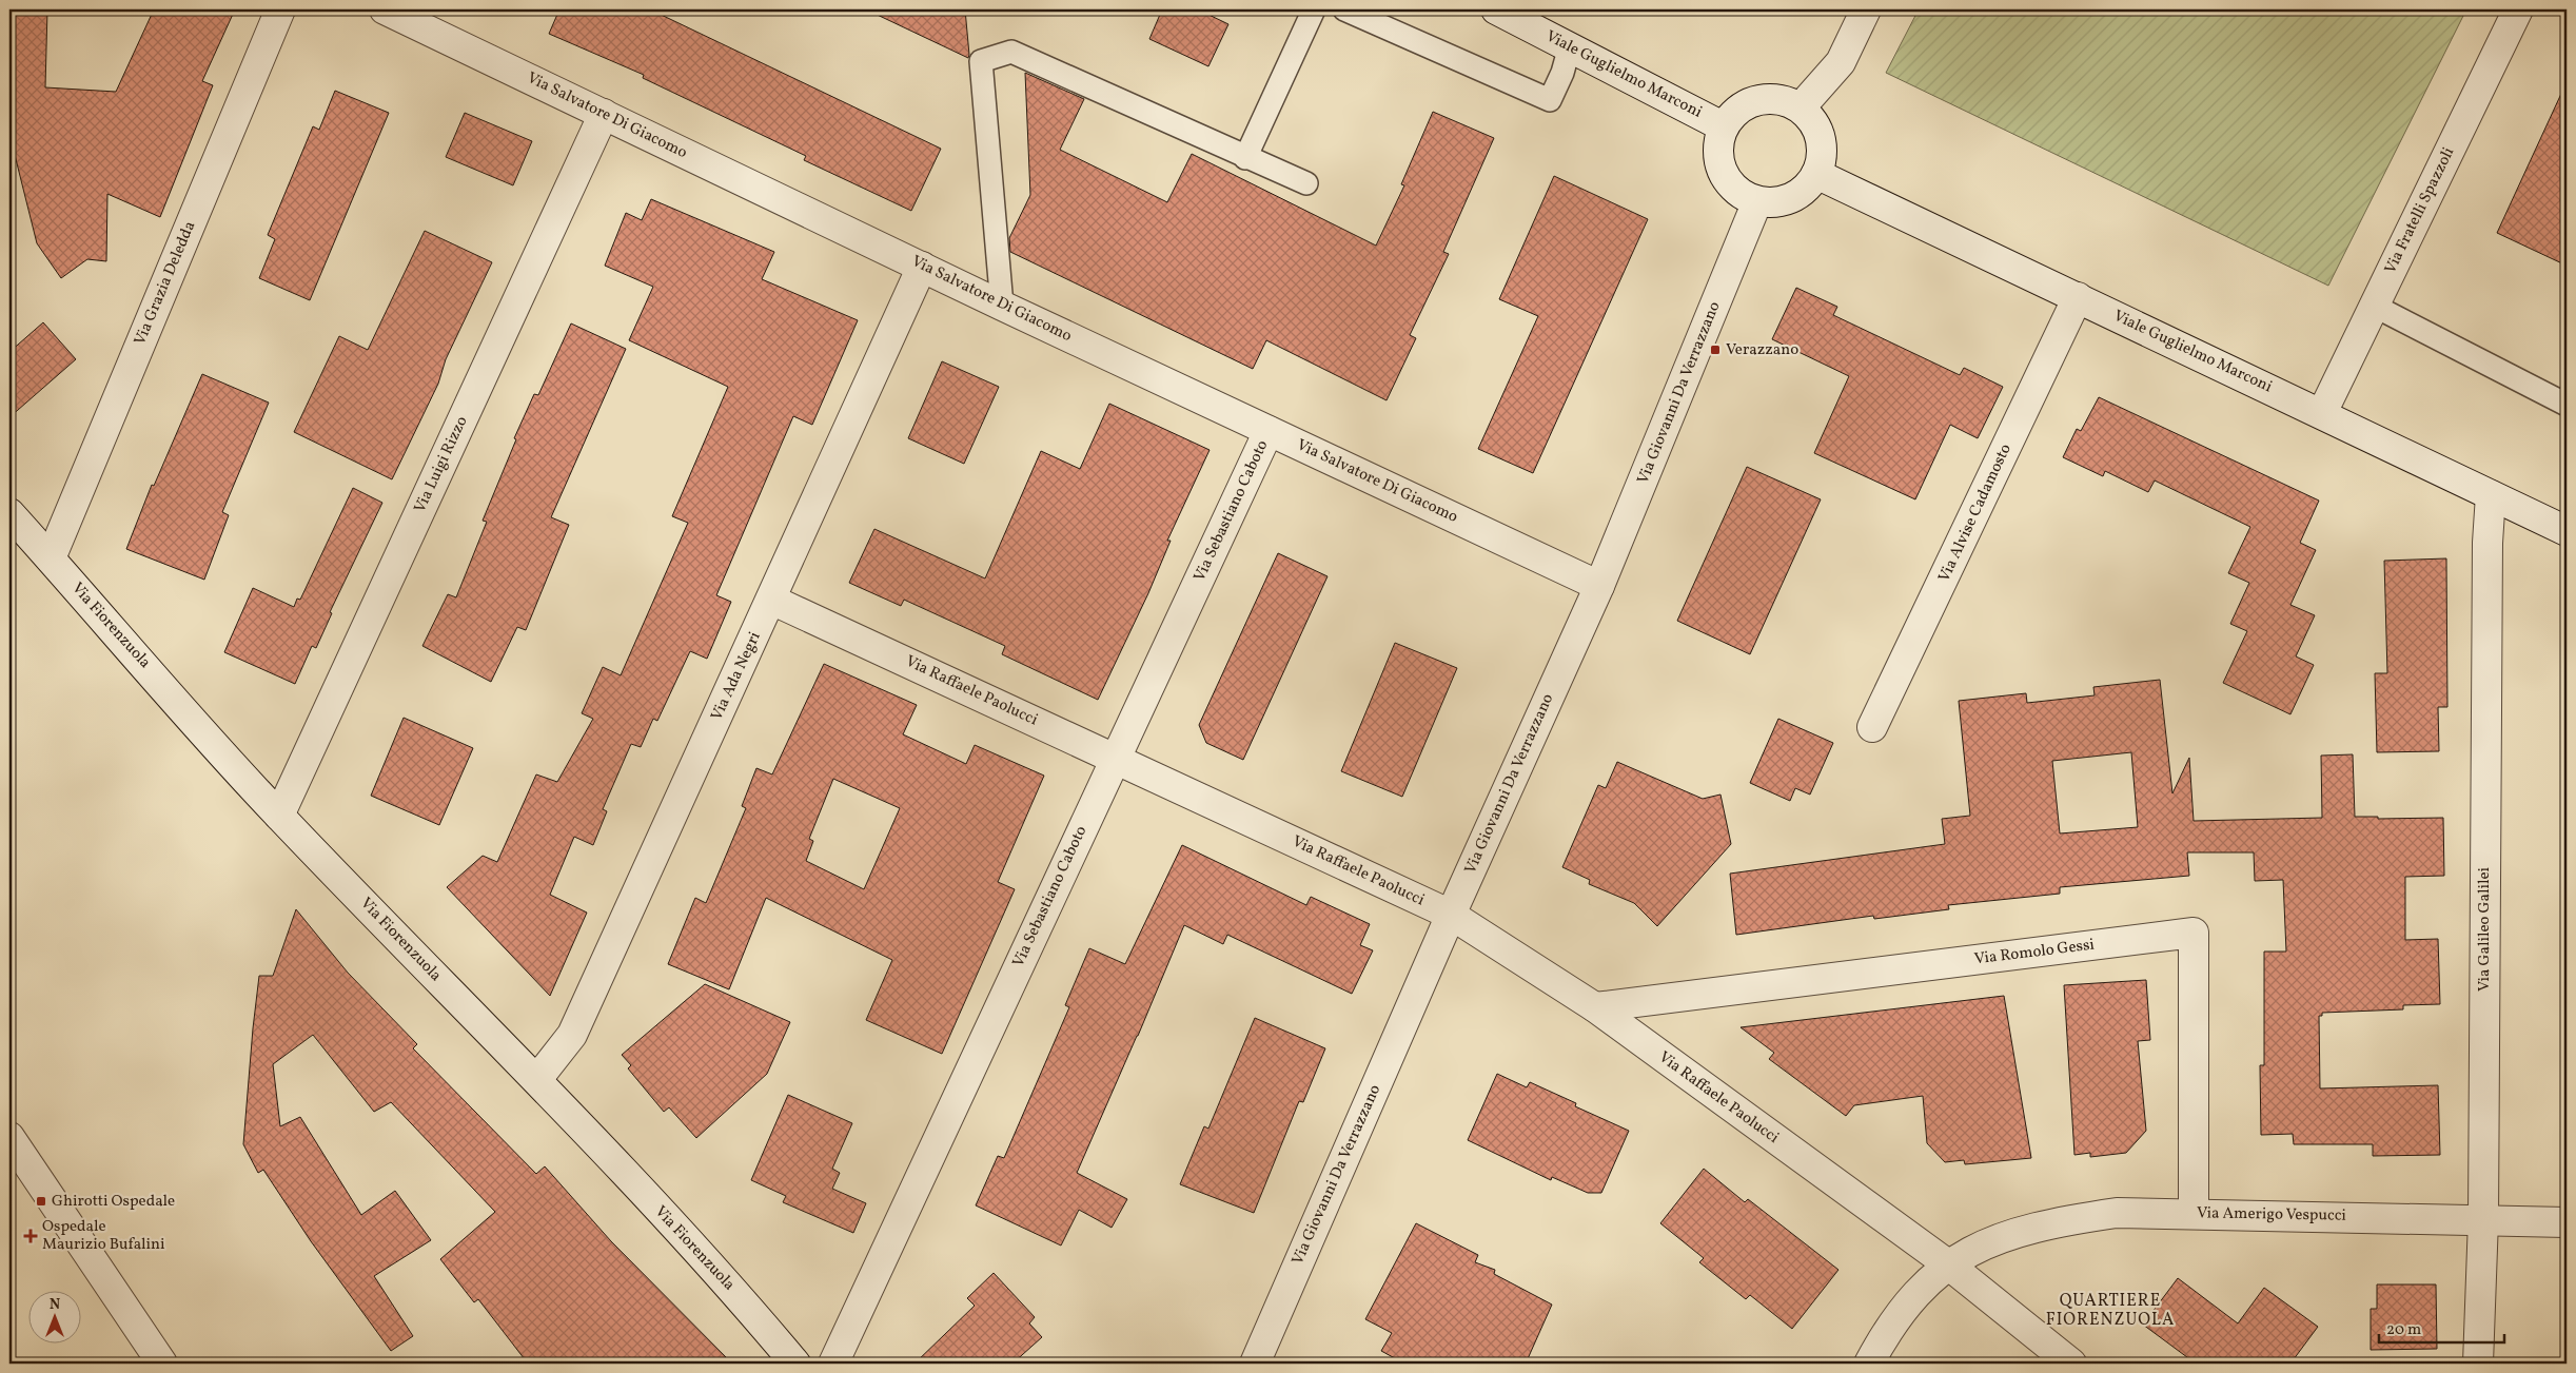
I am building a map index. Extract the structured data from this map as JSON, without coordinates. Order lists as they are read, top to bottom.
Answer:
{
  "streets": {
    "street": [
      "Viale Guglielmo Marconi",
      "Via Salvatore Di Giacomo",
      "Via Fratelli Spazzoli",
      "Via Grazia Deledda",
      "Via Giovanni Da Verrazzano",
      "Via Luigi Rizzo",
      "Via Sebastiano Caboto",
      "Via Alvise Cadamosto",
      "Via Fiorenzuola",
      "Via Ada Negri",
      "Via Raffaele Paolucci",
      "Via Galileo Galilei",
      "Via Romolo Gessi",
      "Via Amerigo Vespucci"
    ]
  },
  "crossings": [
    ["Viale Guglielmo Marconi", "Via Fratelli Spazzoli"],
    ["Viale Guglielmo Marconi", "Via Giovanni Da Verrazzano"],
    ["Viale Guglielmo Marconi", "Via Alvise Cadamosto"],
    ["Viale Guglielmo Marconi", "Via Galileo Galilei"],
    ["Via Salvatore Di Giacomo", "Via Giovanni Da Verrazzano"],
    ["Via Salvatore Di Giacomo", "Via Luigi Rizzo"],
    ["Via Salvatore Di Giacomo", "Via Sebastiano Caboto"],
    ["Via Salvatore Di Giacomo", "Via Ada Negri"],
    ["Via Grazia Deledda", "Via Fiorenzuola"],
    ["Via Giovanni Da Verrazzano", "Via Raffaele Paolucci"],
    ["Via Luigi Rizzo", "Via Fiorenzuola"],
    ["Via Sebastiano Caboto", "Via Raffaele Paolucci"],
    ["Via Fiorenzuola", "Via Ada Negri"],
    ["Via Ada Negri", "Via Raffaele Paolucci"],
    ["Via Raffaele Paolucci", "Via Romolo Gessi"],
    ["Via Raffaele Paolucci", "Via Amerigo Vespucci"],
    ["Via Galileo Galilei", "Via Amerigo Vespucci"],
    ["Via Romolo Gessi", "Via Amerigo Vespucci"]
  ],
  "districts": ["QUARTIERE FIORENZUOLA"],
  "places": {
    "transit": ["Verazzano", "Ghirotti Ospedale"],
    "health": ["Ospedale Maurizio Bufalini"]
  },
  "scale_bar": "20 m",
  "north": "top"
}
